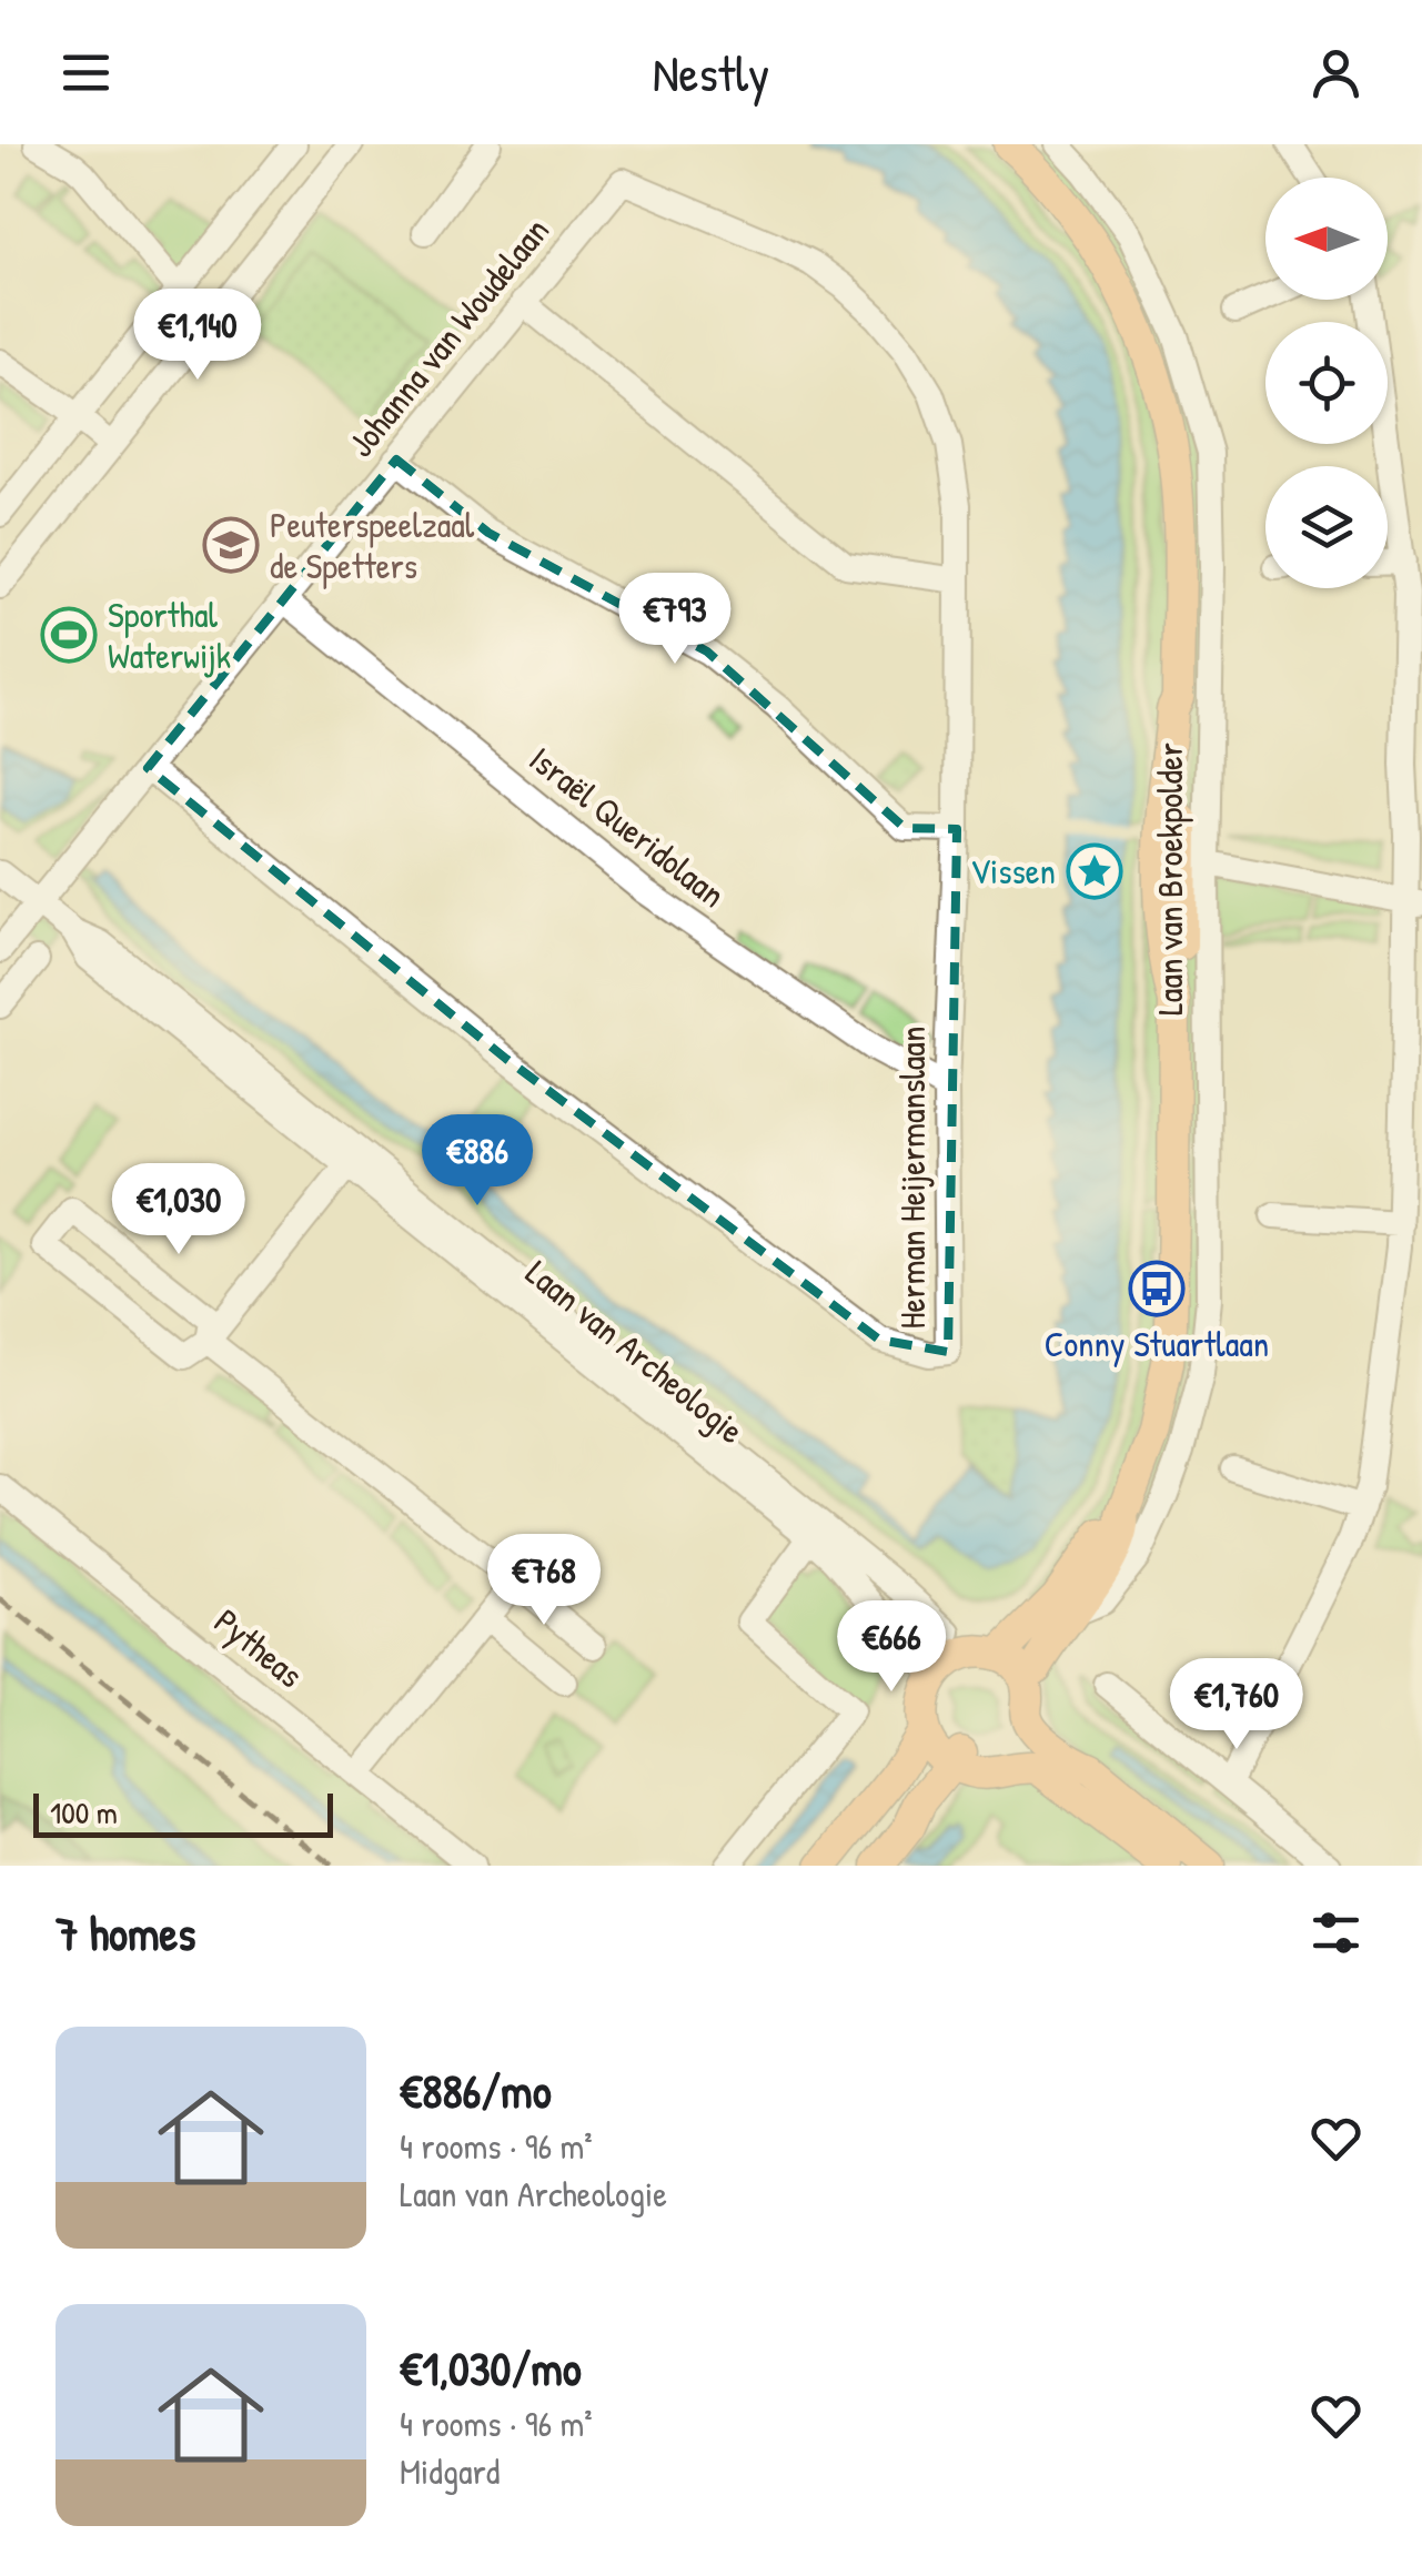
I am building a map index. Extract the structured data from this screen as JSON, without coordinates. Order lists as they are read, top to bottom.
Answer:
{
  "streets": {
    "main road": ["Laan van Broekpolder"],
    "street": [
      "Johanna van Woudelaan",
      "Israël Queridolaan",
      "Herman Heijermanslaan",
      "Laan van Archeologie",
      "Pytheas"
    ]
  },
  "crossings": [
    ["Johanna van Woudelaan", "Israël Queridolaan"],
    ["Johanna van Woudelaan", "Herman Heijermanslaan"],
    ["Johanna van Woudelaan", "Laan van Archeologie"],
    ["Israël Queridolaan", "Herman Heijermanslaan"]
  ],
  "places": {
    "school or university": ["Peuterspeelzaal de Spetters"],
    "sports": ["Sporthal Waterwijk"],
    "place": ["Vissen"],
    "bus stop": ["Conny Stuartlaan"]
  },
  "scale_bar": "100 m",
  "north": "left",
  "page": {
    "header": "Nestly",
    "price": [
      "€1,140",
      "€793",
      "€886",
      "€1,030",
      "€768",
      "€666",
      "€1,760"
    ],
    "scale": "100 m",
    "heading": "7 homes",
    "list": [
      {
        "name": "€886/mo",
        "note": "4 rooms · 96 m² · Laan van Archeologie"
      },
      {
        "name": "€1,030/mo",
        "note": "4 rooms · 96 m² · Midgard"
      }
    ]
  }
}
